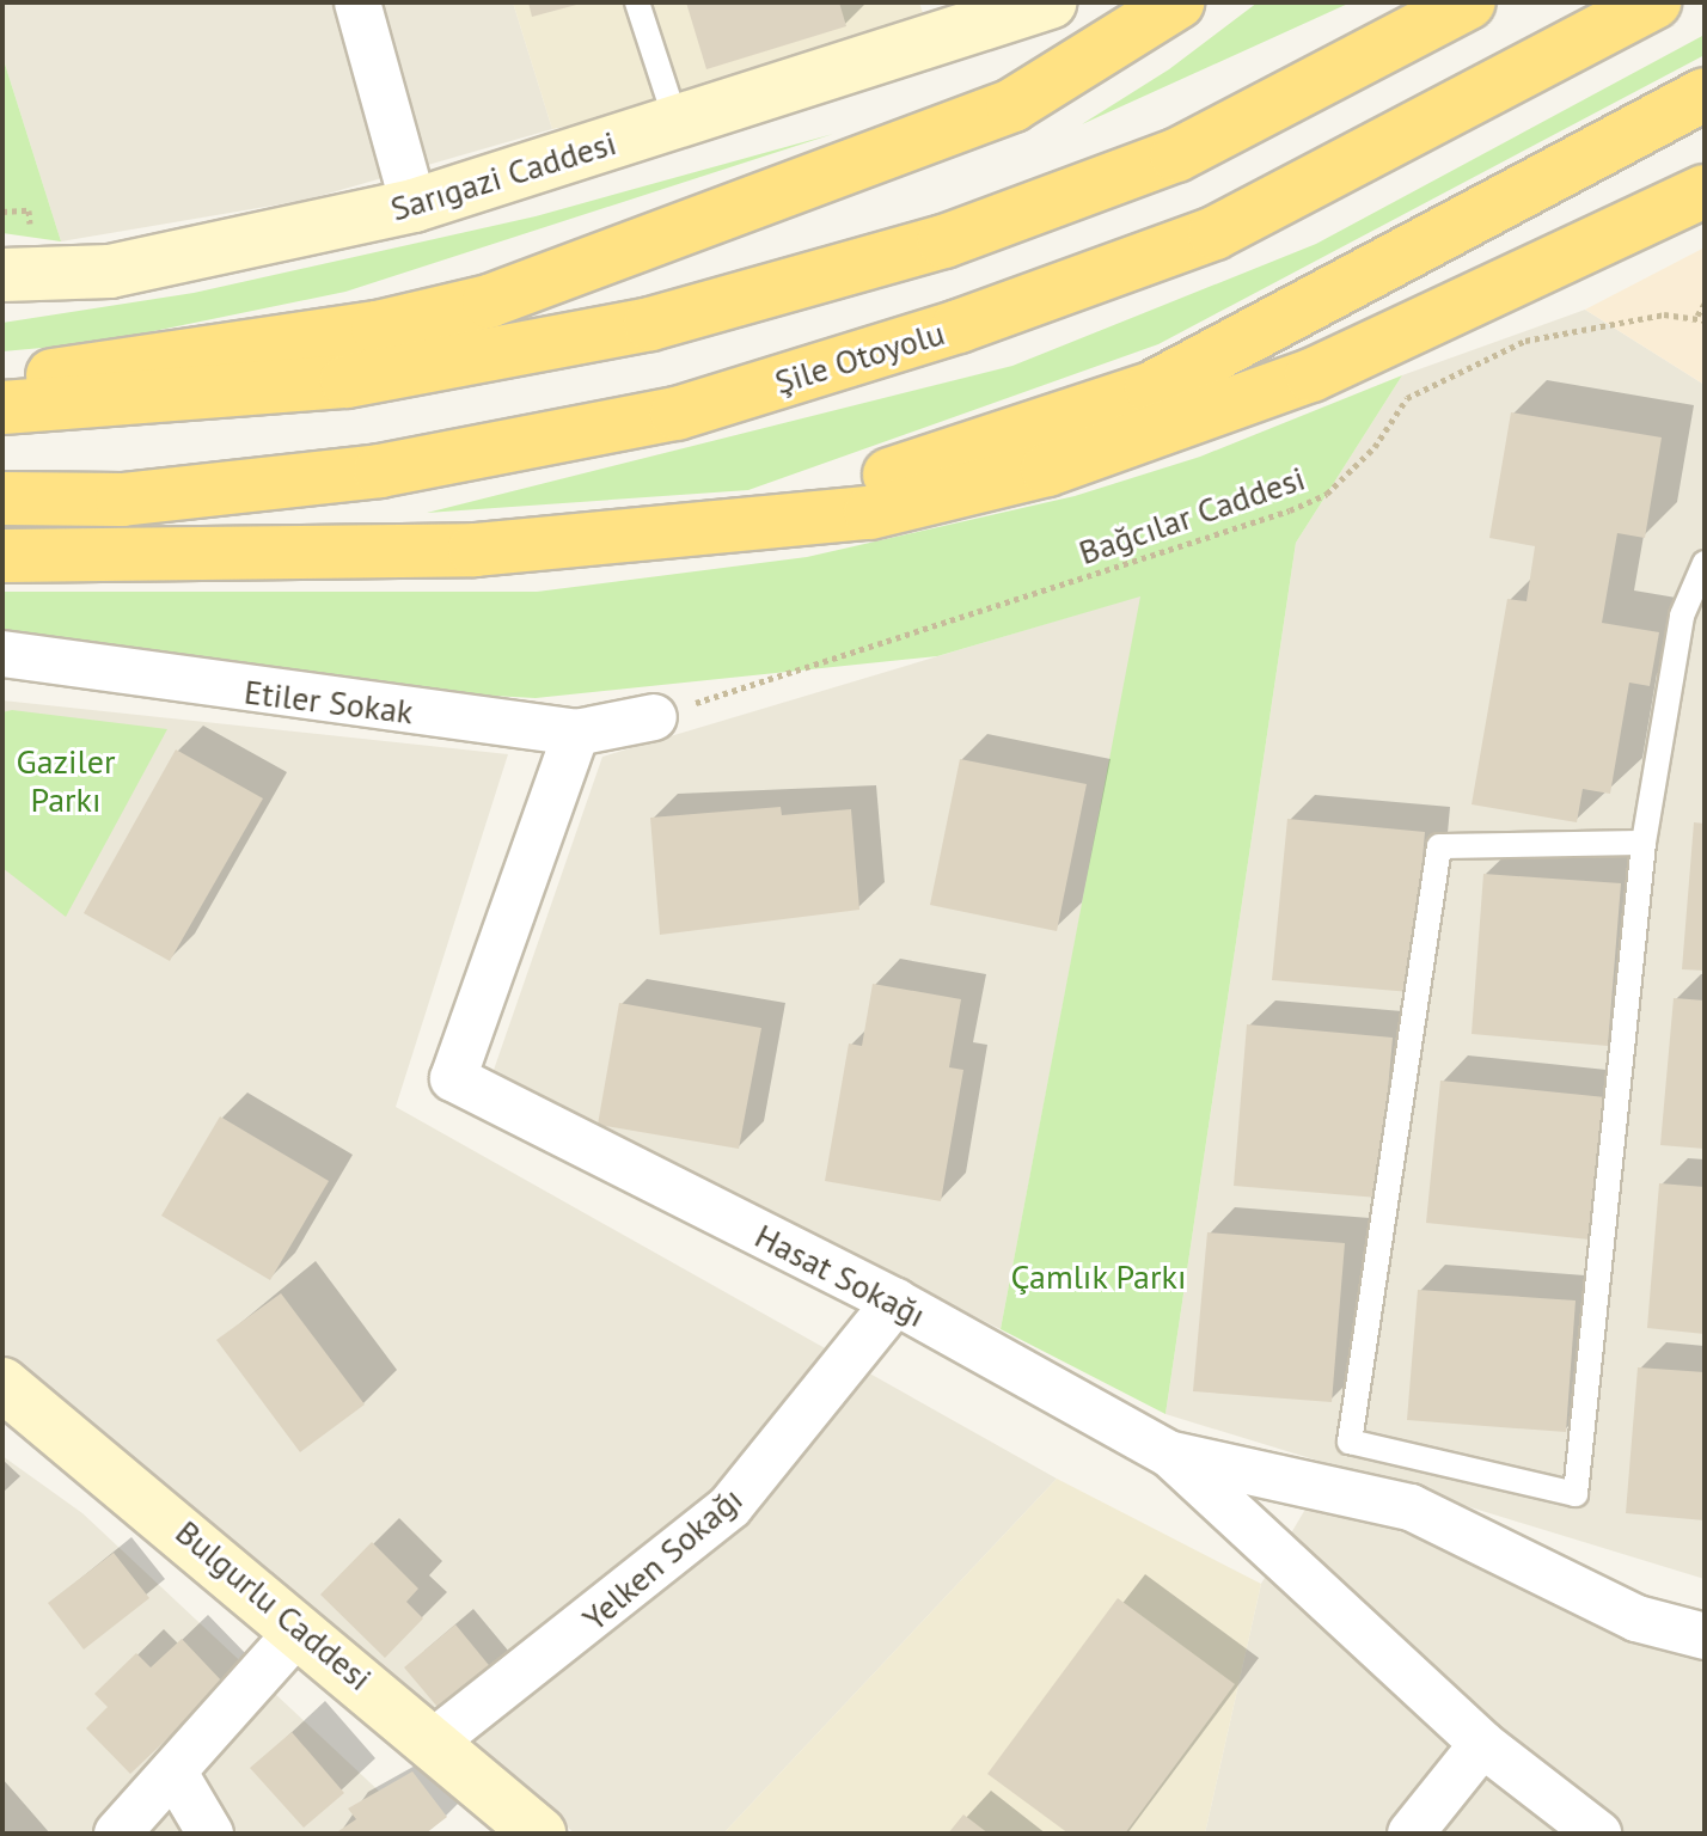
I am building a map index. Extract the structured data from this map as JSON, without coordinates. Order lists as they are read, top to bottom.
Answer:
{
  "streets": {
    "highway": ["Şile Otoyolu"],
    "main road": ["Sarıgazi Caddesi", "Bulgurlu Caddesi"],
    "street": ["Etiler Sokak", "Hasat Sokağı", "Yelken Sokağı"],
    "path": ["Bağcılar Caddesi"]
  },
  "crossings": [
    ["Bağcılar Caddesi", "Etiler Sokak"],
    ["Etiler Sokak", "Hasat Sokağı"],
    ["Hasat Sokağı", "Yelken Sokağı"],
    ["Yelken Sokağı", "Bulgurlu Caddesi"]
  ],
  "parks": ["Gaziler Parkı", "Çamlık Parkı"]
}
